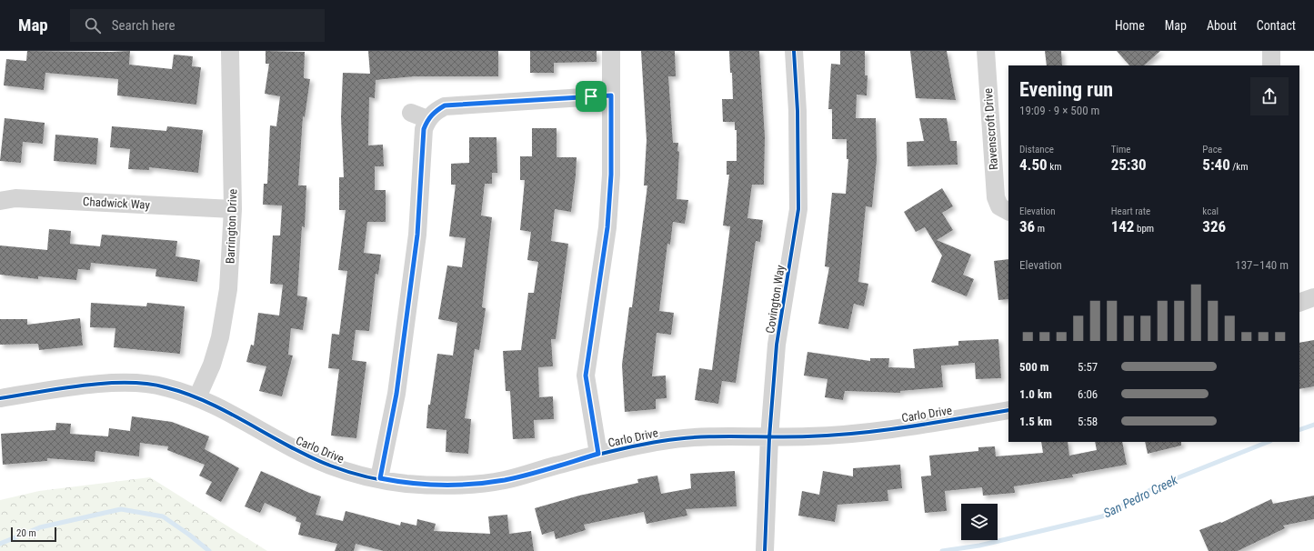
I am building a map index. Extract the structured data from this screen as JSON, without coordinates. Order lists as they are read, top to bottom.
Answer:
{
  "streets": {
    "street": [
      "Ravenscroft Drive",
      "Chadwick Way",
      "Barrington Drive",
      "Covington Way",
      "Carlo Drive"
    ]
  },
  "crossings": [
    ["Chadwick Way", "Barrington Drive"],
    ["Barrington Drive", "Carlo Drive"],
    ["Covington Way", "Carlo Drive"]
  ],
  "water": ["San Pedro Creek"],
  "scale_bar": "20 m",
  "page": {
    "header": "Map",
    "search": "Search here",
    "nav": [
      "Home",
      "Map",
      "About",
      "Contact"
    ],
    "heading": ["Evening run", "19:09 · 9 × 500 m"],
    "stats": [
      ["Distance", "4.50 km"],
      ["Time", "25:30"],
      ["Pace", "5:40 /km"],
      ["Elevation", "36 m"],
      ["Heart rate", "142 bpm"],
      ["kcal", "326"]
    ],
    "chart": ["Elevation", "137–140 m"],
    "list": [
      {
        "name": "500 m",
        "note": "5:57"
      },
      {
        "name": "1.0 km",
        "note": "6:06"
      },
      {
        "name": "1.5 km",
        "note": "5:58"
      }
    ],
    "scale": "20 m"
  }
}
